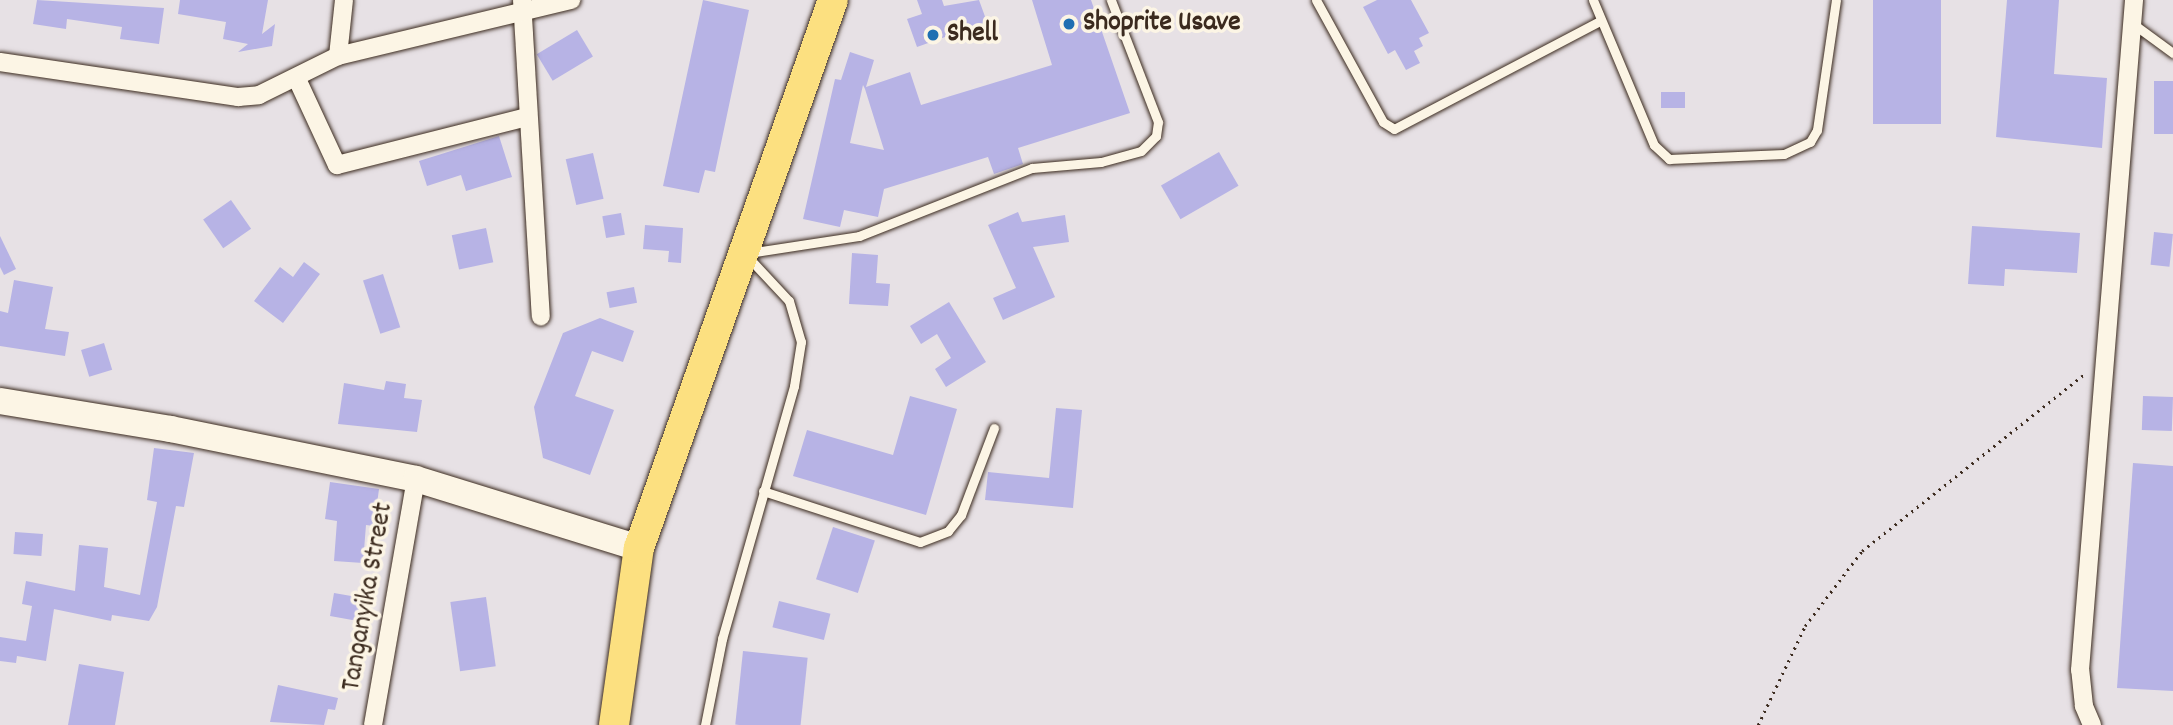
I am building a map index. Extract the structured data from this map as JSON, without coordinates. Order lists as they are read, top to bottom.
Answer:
{
  "streets": {
    "street": ["Tanganyika Street"]
  },
  "places": ["Shoprite Usave", "Shell"]
}
